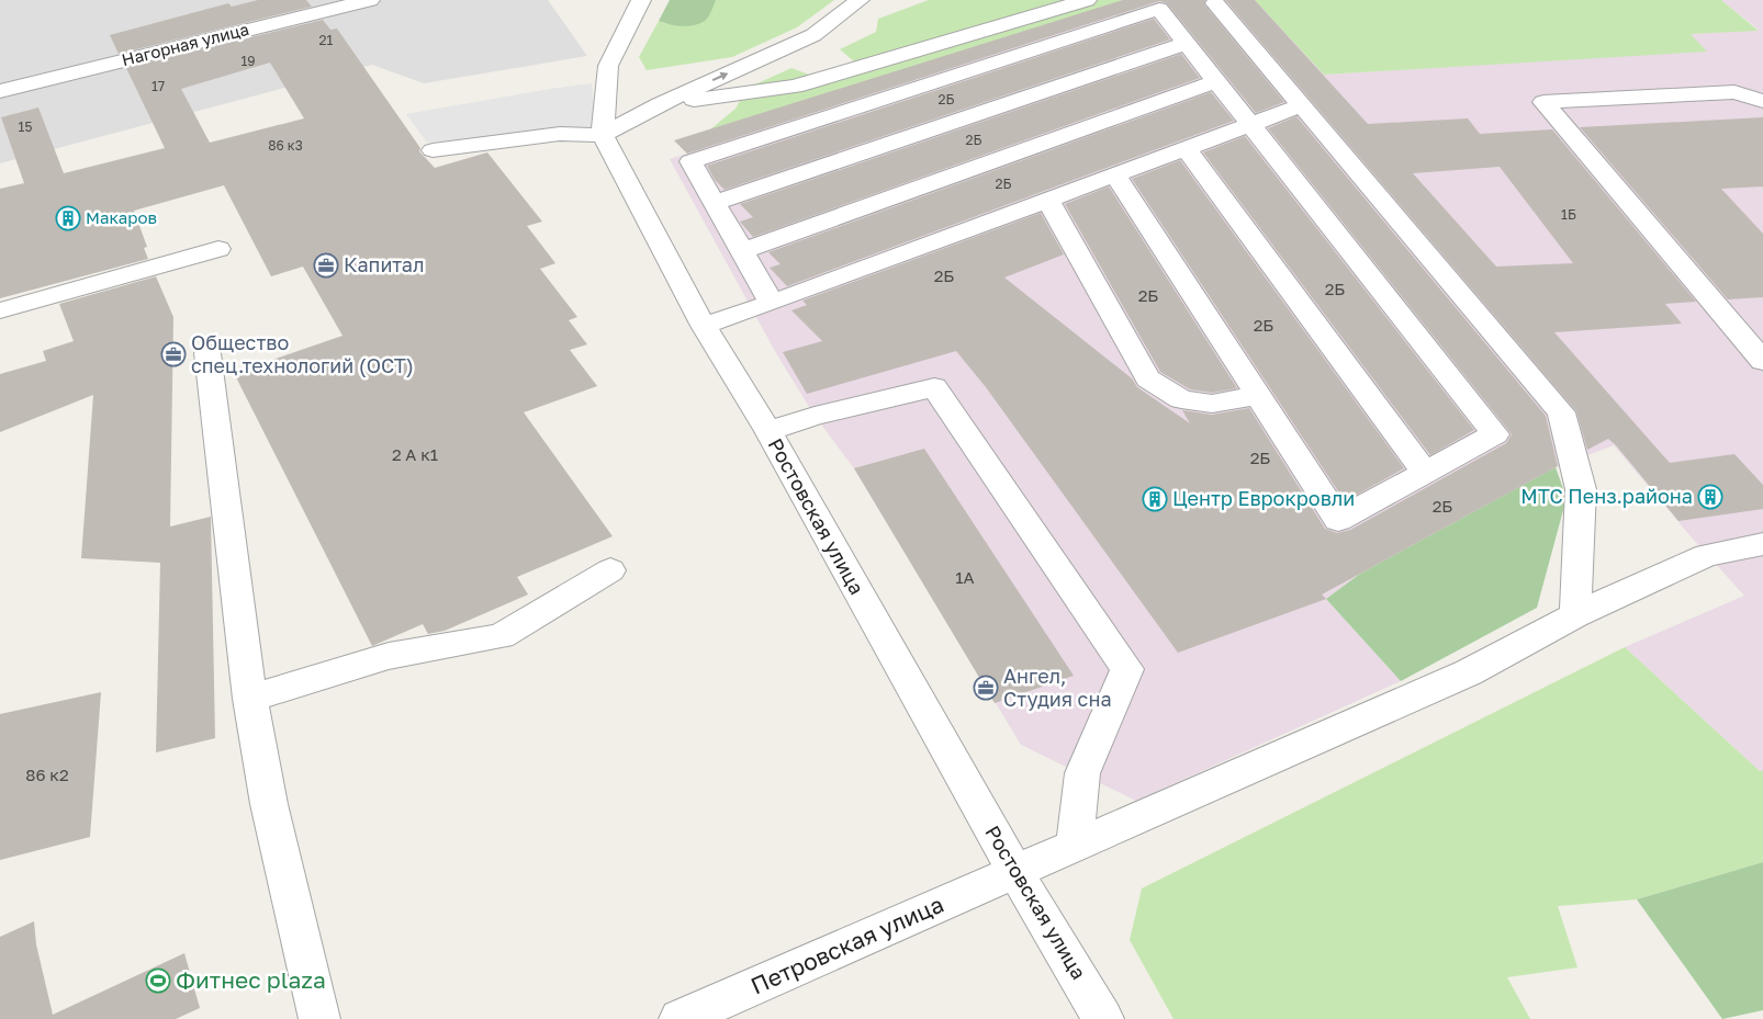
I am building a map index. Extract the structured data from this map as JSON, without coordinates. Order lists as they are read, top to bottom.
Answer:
{
  "streets": {
    "street": ["Нагорная улица", "Ростовская улица", "Петровская улица"]
  },
  "crossings": [
    ["Ростовская улица", "Петровская улица"]
  ],
  "places": {
    "building": ["Макаров", "МТС Пенз.района", "Центр Еврокровли"],
    "office": ["Капитал", "Общество спец.технологий (ОСТ)", "Ангел, Студия сна"],
    "sports": ["Фитнес plaza"]
  },
  "house_numbers": [
    "21",
    "19",
    "17",
    "2Б",
    "15",
    "2Б",
    "86 к3",
    "2Б",
    "1Б",
    "2Б",
    "2Б",
    "2Б",
    "2Б",
    "2 А к1",
    "2Б",
    "2Б",
    "1А",
    "86 к2"
  ]
}
